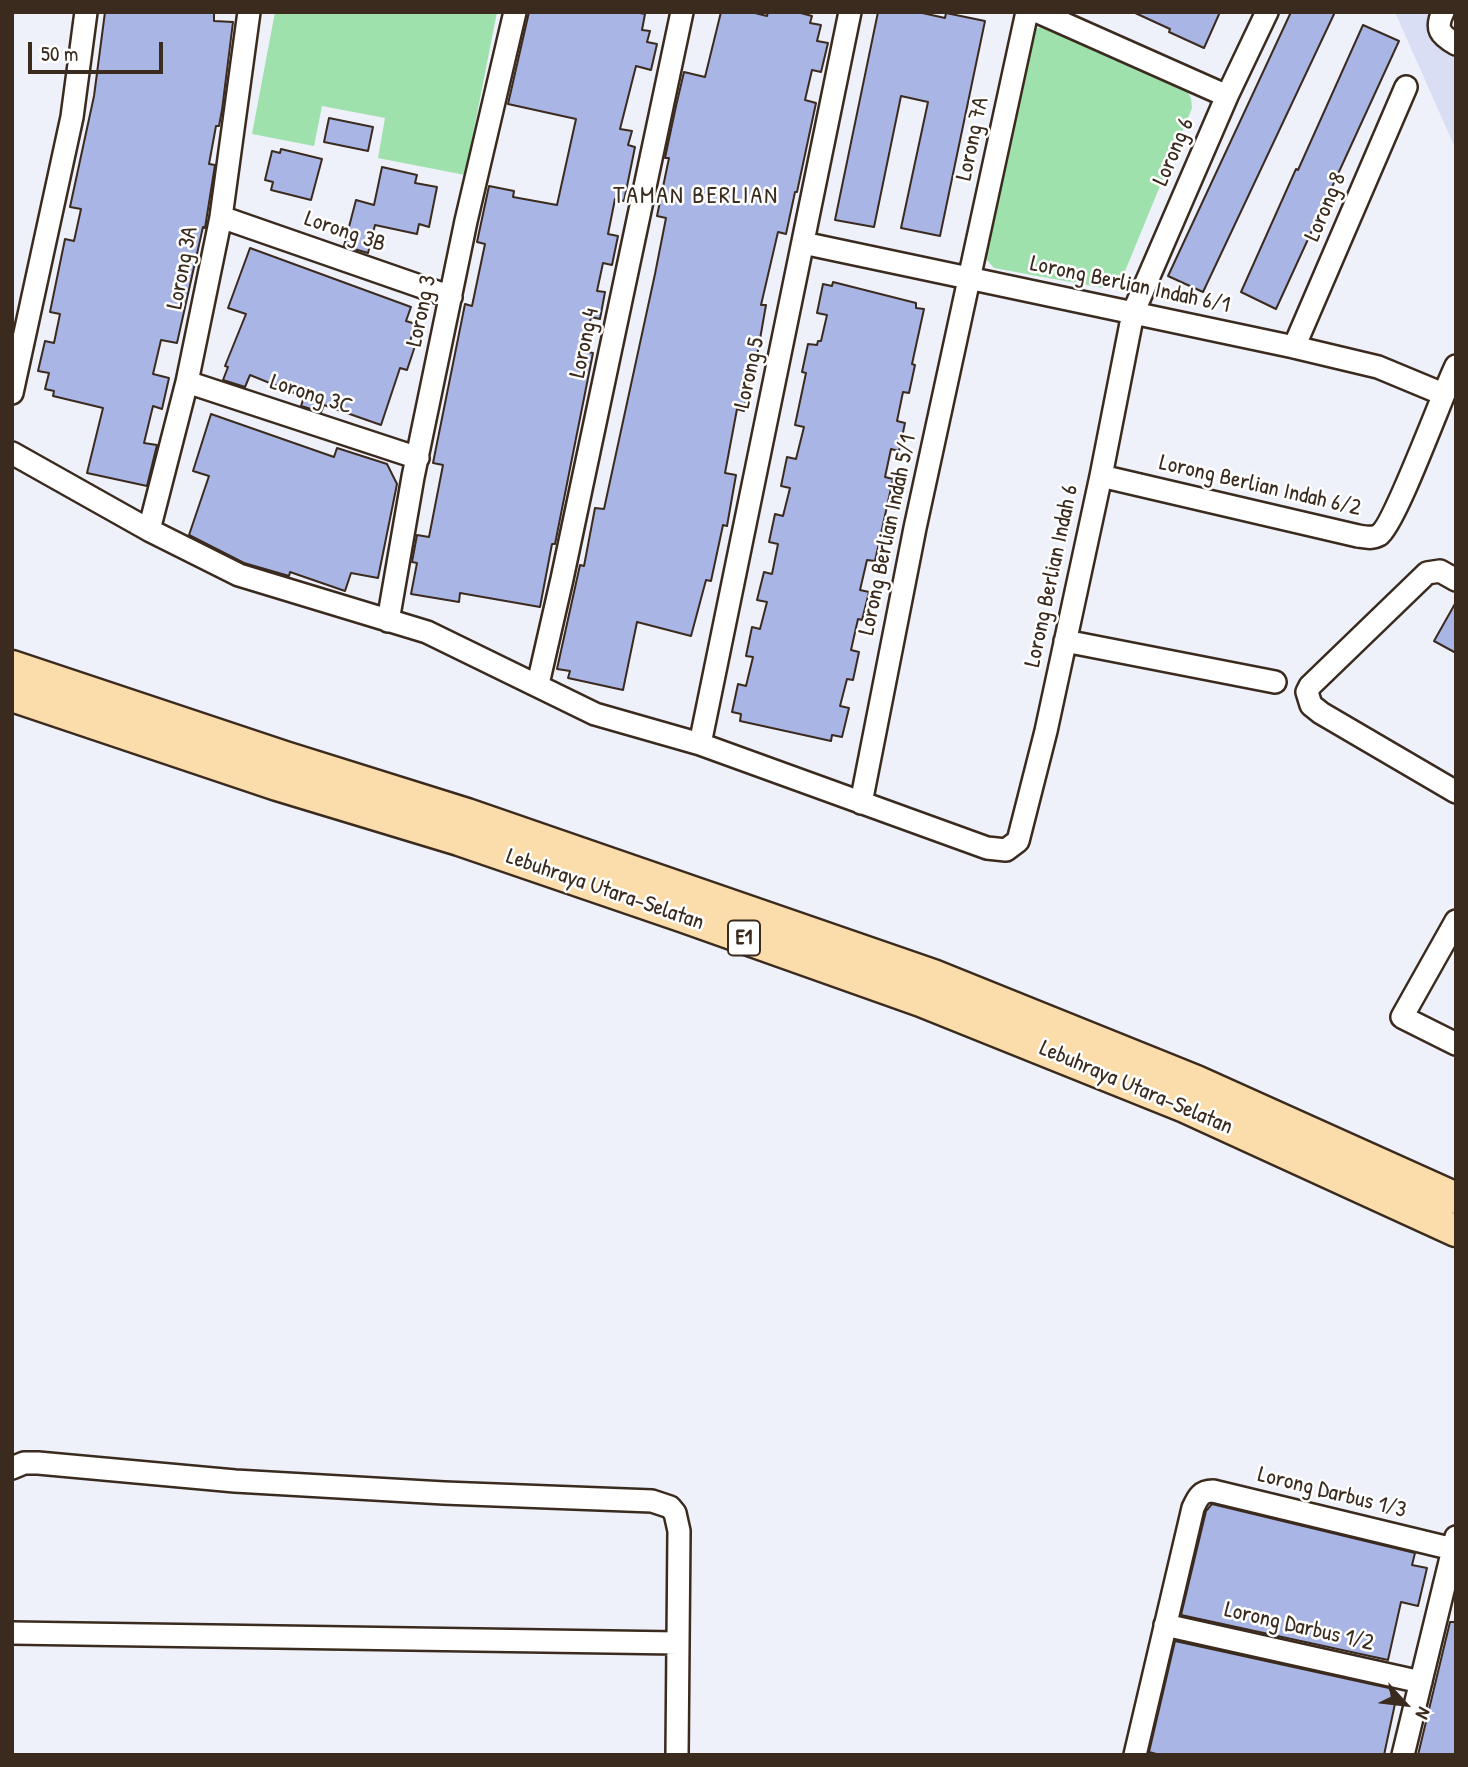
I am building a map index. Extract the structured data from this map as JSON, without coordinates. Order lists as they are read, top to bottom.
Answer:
{
  "streets": {
    "highway": ["Lebuhraya Utara–Selatan", "E1"],
    "street": [
      "Lorong 7A",
      "Lorong 6",
      "Lorong 8",
      "Lorong 3B",
      "Lorong 3A",
      "Lorong Berlian Indah 6/1",
      "Lorong 3",
      "Lorong 4",
      "Lorong 5",
      "Lorong 3C",
      "Lorong Berlian Indah 6/2",
      "Lorong Berlian Indah 5/1",
      "Lorong Berlian Indah 6",
      "Lorong Darbus 1/3",
      "Lorong Darbus 1/2"
    ]
  },
  "crossings": [
    ["Lorong 7A", "Lorong Berlian Indah 6/1"],
    ["Lorong 7A", "Lorong Berlian Indah 5/1"],
    ["Lorong 6", "Lorong Berlian Indah 6/1"],
    ["Lorong 6", "Lorong Berlian Indah 6"],
    ["Lorong 8", "Lorong Berlian Indah 6/1"],
    ["Lorong 3B", "Lorong 3A"],
    ["Lorong 3B", "Lorong 3"],
    ["Lorong 3A", "Lorong 3C"],
    ["Lorong Berlian Indah 6/1", "Lorong 5"],
    ["Lorong Berlian Indah 6/1", "Lorong Berlian Indah 6/2"],
    ["Lorong Berlian Indah 6/1", "Lorong Berlian Indah 5/1"],
    ["Lorong Berlian Indah 6/1", "Lorong Berlian Indah 6"],
    ["Lorong 3", "Lorong 3C"],
    ["Lorong Berlian Indah 6/2", "Lorong Berlian Indah 6"],
    ["Lorong Berlian Indah 5/1", "Lorong Berlian Indah 6"],
    ["Lorong Darbus 1/3", "Lorong Darbus 1/2"]
  ],
  "districts": ["TAMAN BERLIAN"],
  "scale_bar": "50 m",
  "north": "bottom right"
}
